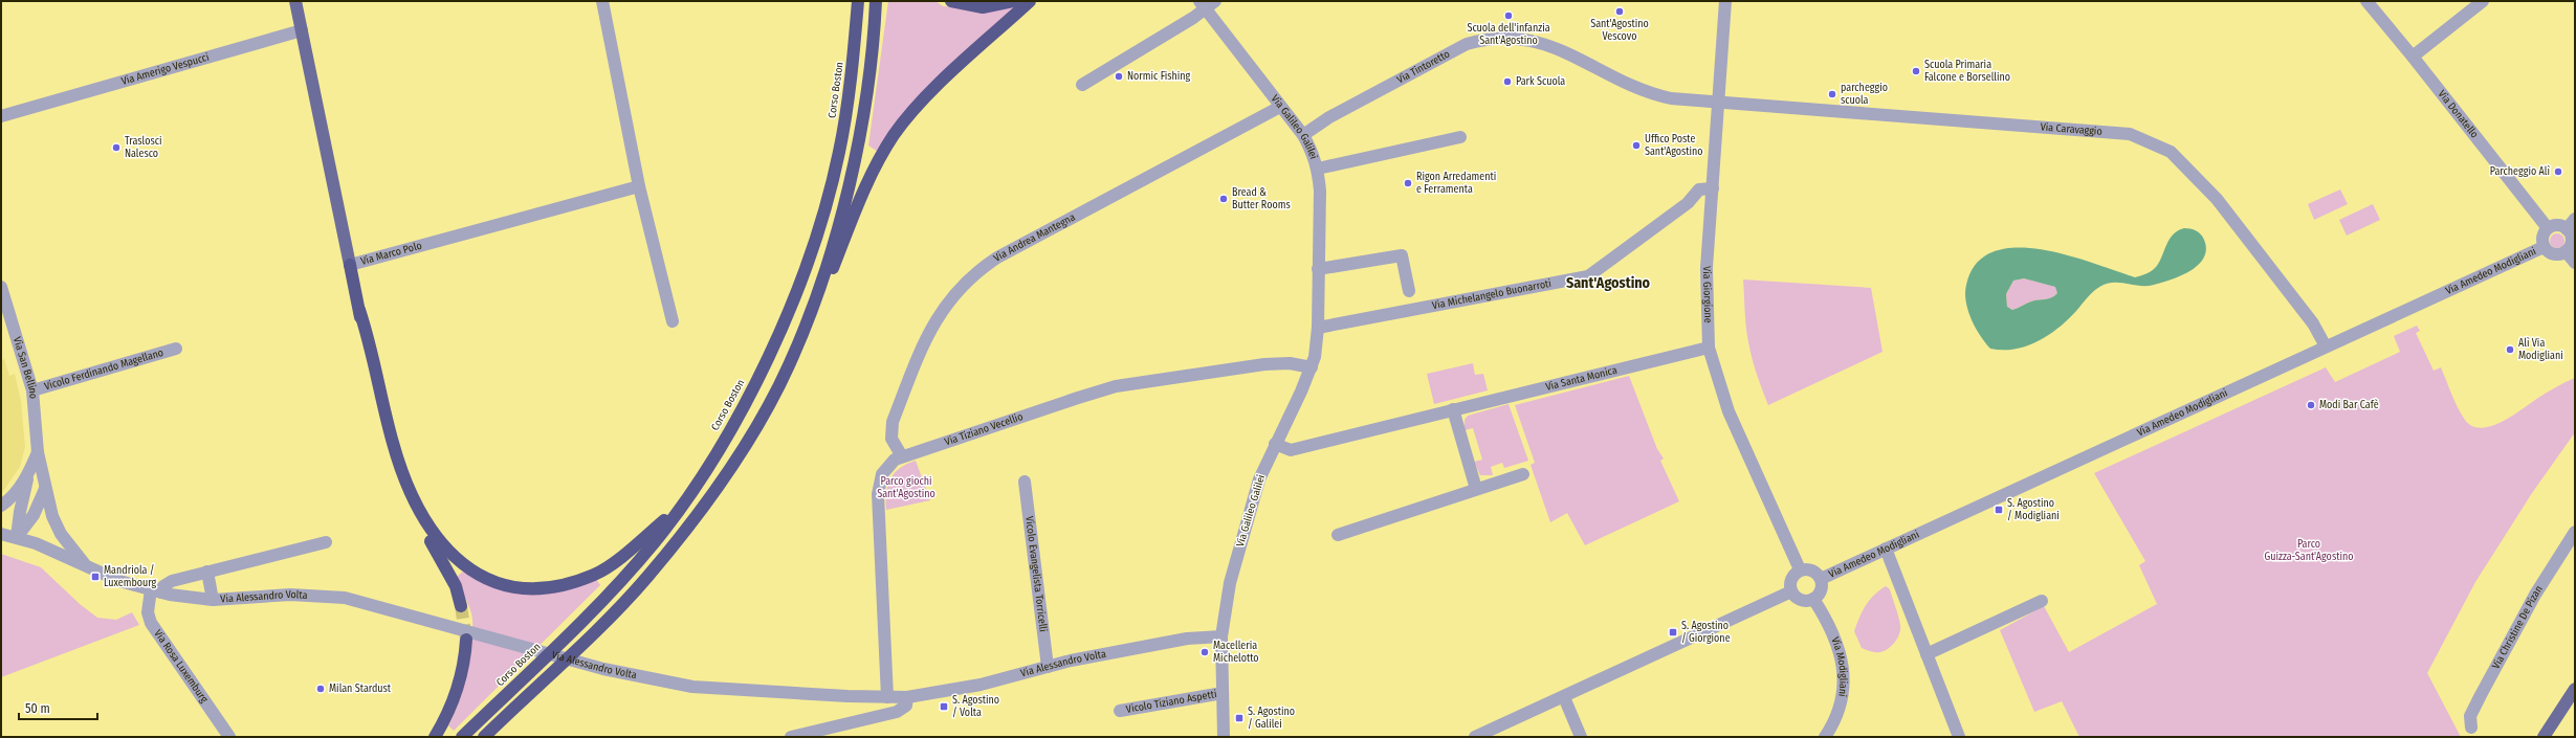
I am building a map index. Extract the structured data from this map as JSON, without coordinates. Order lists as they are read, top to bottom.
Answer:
{
  "streets": {
    "highway": ["Corso Boston"],
    "main road": ["Via Marco Polo"],
    "street": [
      "Via Tintoretto",
      "Via Amerigo Vespucci",
      "Via Donatello",
      "Via Galileo Galilei",
      "Via Caravaggio",
      "Via Andrea Mantegna",
      "Via Amedeo Modigliani",
      "Via Giorgione",
      "Via Michelangelo Buonarroti",
      "Via San Bellino",
      "Vicolo Ferdinando Magellano",
      "Via Santa Monica",
      "Via Tiziano Vecellio",
      "Vicolo Evangelista Torricelli",
      "Via Alessandro Volta",
      "Via Christine De Pizan",
      "Via Rosa Luxemburg",
      "Via Modigliani",
      "Vicolo Tiziano Aspetti"
    ]
  },
  "crossings": [
    ["Via Tintoretto", "Via Galileo Galilei"],
    ["Via Tintoretto", "Via Caravaggio"],
    ["Via Tintoretto", "Via Giorgione"],
    ["Via Amerigo Vespucci", "Via Marco Polo"],
    ["Via Donatello", "Via Amedeo Modigliani"],
    ["Via Galileo Galilei", "Via Andrea Mantegna"],
    ["Via Galileo Galilei", "Via Michelangelo Buonarroti"],
    ["Via Galileo Galilei", "Via Santa Monica"],
    ["Via Galileo Galilei", "Via Tiziano Vecellio"],
    ["Via Galileo Galilei", "Via Alessandro Volta"],
    ["Via Galileo Galilei", "Vicolo Tiziano Aspetti"],
    ["Via Caravaggio", "Via Amedeo Modigliani"],
    ["Via Caravaggio", "Via Giorgione"],
    ["Via Andrea Mantegna", "Via Tiziano Vecellio"],
    ["Via Amedeo Modigliani", "Via Giorgione"],
    ["Via Amedeo Modigliani", "Via Modigliani"],
    ["Via Giorgione", "Via Michelangelo Buonarroti"],
    ["Via Giorgione", "Via Santa Monica"],
    ["Via Giorgione", "Via Modigliani"],
    ["Via San Bellino", "Vicolo Ferdinando Magellano"],
    ["Via San Bellino", "Via Alessandro Volta"],
    ["Via Tiziano Vecellio", "Via Alessandro Volta"],
    ["Vicolo Evangelista Torricelli", "Via Alessandro Volta"],
    ["Via Alessandro Volta", "Via Rosa Luxemburg"]
  ],
  "districts": ["Sant'Agostino"],
  "parks": ["Parco giochi Sant'Agostino", "Parco Guizza-Sant'Agostino"],
  "places": {
    "other": [
      "Sant'Agostino Vescovo",
      "Scuola dell'infanzia Sant'Agostino",
      "Scuola Primaria Falcone e Borsellino",
      "Normic Fishing",
      "Park Scuola",
      "parcheggio scuola",
      "Uffico Poste Sant'Agostino",
      "Traslosci Nalesco",
      "Parcheggio Alì",
      "Rigon Arredamenti e Ferramenta",
      "Bread & Butter Rooms",
      "Alì Via Modigliani",
      "Modi Bar Cafè",
      "Macelleria Michelotto",
      "Milan Stardust"
    ],
    "transit": [
      "S. Agostino / Modigliani",
      "Mandriola / Luxembourg",
      "S. Agostino / Giorgione",
      "S. Agostino / Volta",
      "S. Agostino / Galilei"
    ]
  },
  "scale_bar": "50 m"
}
